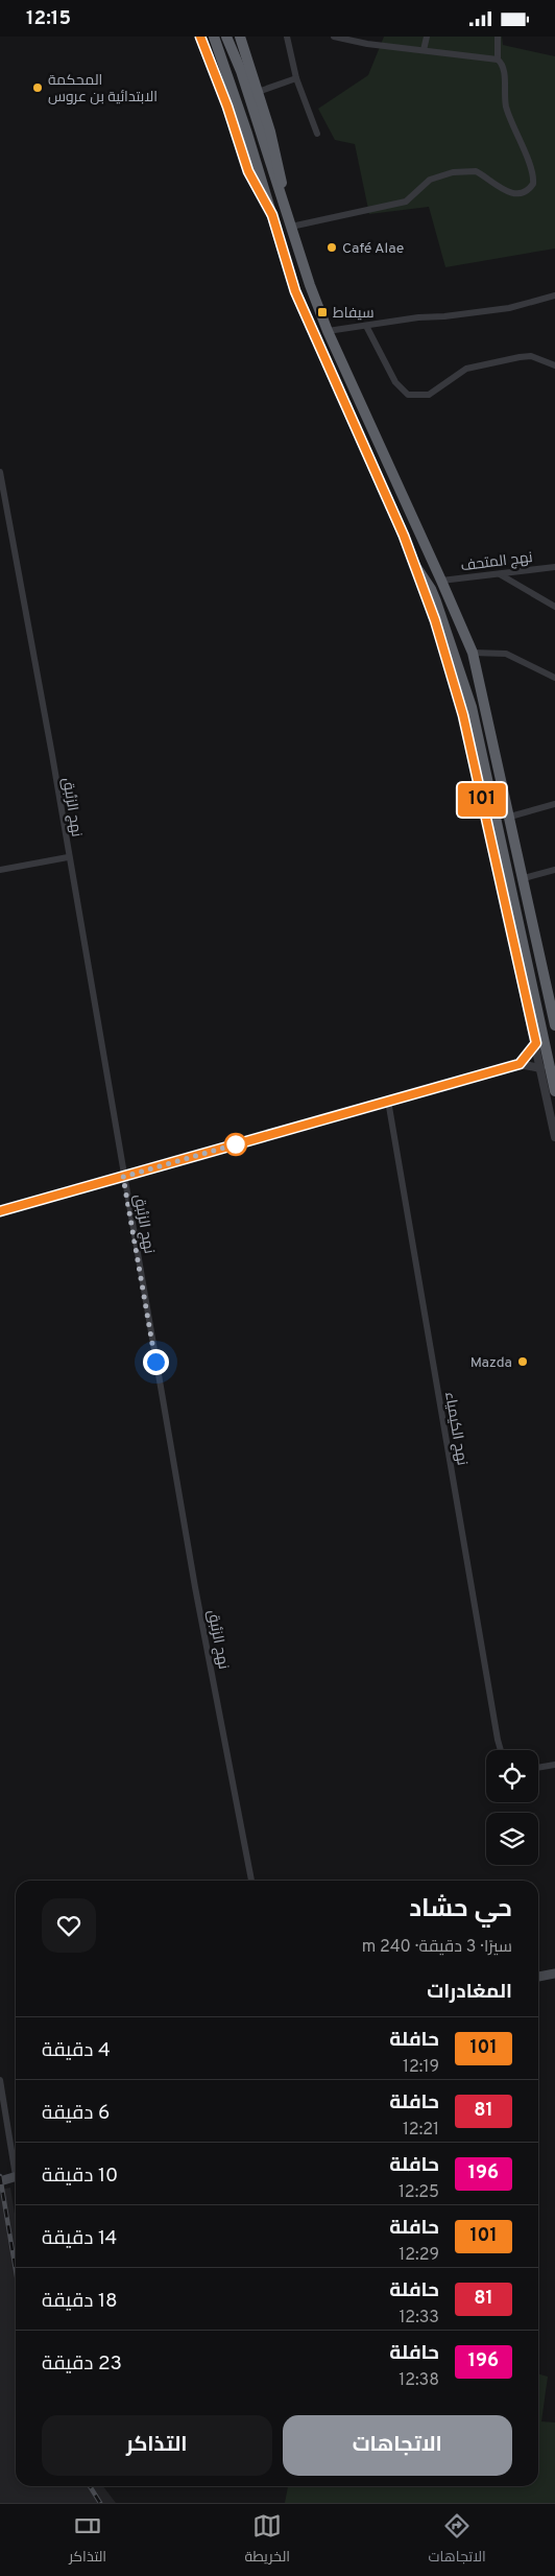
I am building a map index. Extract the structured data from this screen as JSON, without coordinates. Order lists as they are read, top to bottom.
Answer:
{
  "streets": {
    "street": ["نهج المتحف", "نهج الزئبق", "نهج الكيمياء"]
  },
  "places": {
    "other": ["المحكمة الابتدائية بن عروس", "Café Alae", "Mazda"],
    "transit": ["سيفاط"]
  },
  "lines": ["bus line 101"],
  "page": {
    "status": "12:15",
    "on_map": "101",
    "heading": [
      ["حي حشاد", "سيرًا · 3 دقيقة · 240 m"],
      "المغادرات"
    ],
    "list": [
      {
        "mark": "101",
        "name": "حافلة",
        "note": "12:19",
        "value": "4 دقيقة"
      },
      {
        "mark": "81",
        "name": "حافلة",
        "note": "12:21",
        "value": "6 دقيقة"
      },
      {
        "mark": "196",
        "name": "حافلة",
        "note": "12:25",
        "value": "10 دقيقة"
      },
      {
        "mark": "101",
        "name": "حافلة",
        "note": "12:29",
        "value": "14 دقيقة"
      },
      {
        "mark": "81",
        "name": "حافلة",
        "note": "12:33",
        "value": "18 دقيقة"
      },
      {
        "mark": "196",
        "name": "حافلة",
        "note": "12:38",
        "value": "23 دقيقة"
      }
    ],
    "buttons": ["الاتجاهات", "التذاكر"],
    "tabs": ["الاتجاهات", "الخريطة", "التذاكر"]
  }
}
